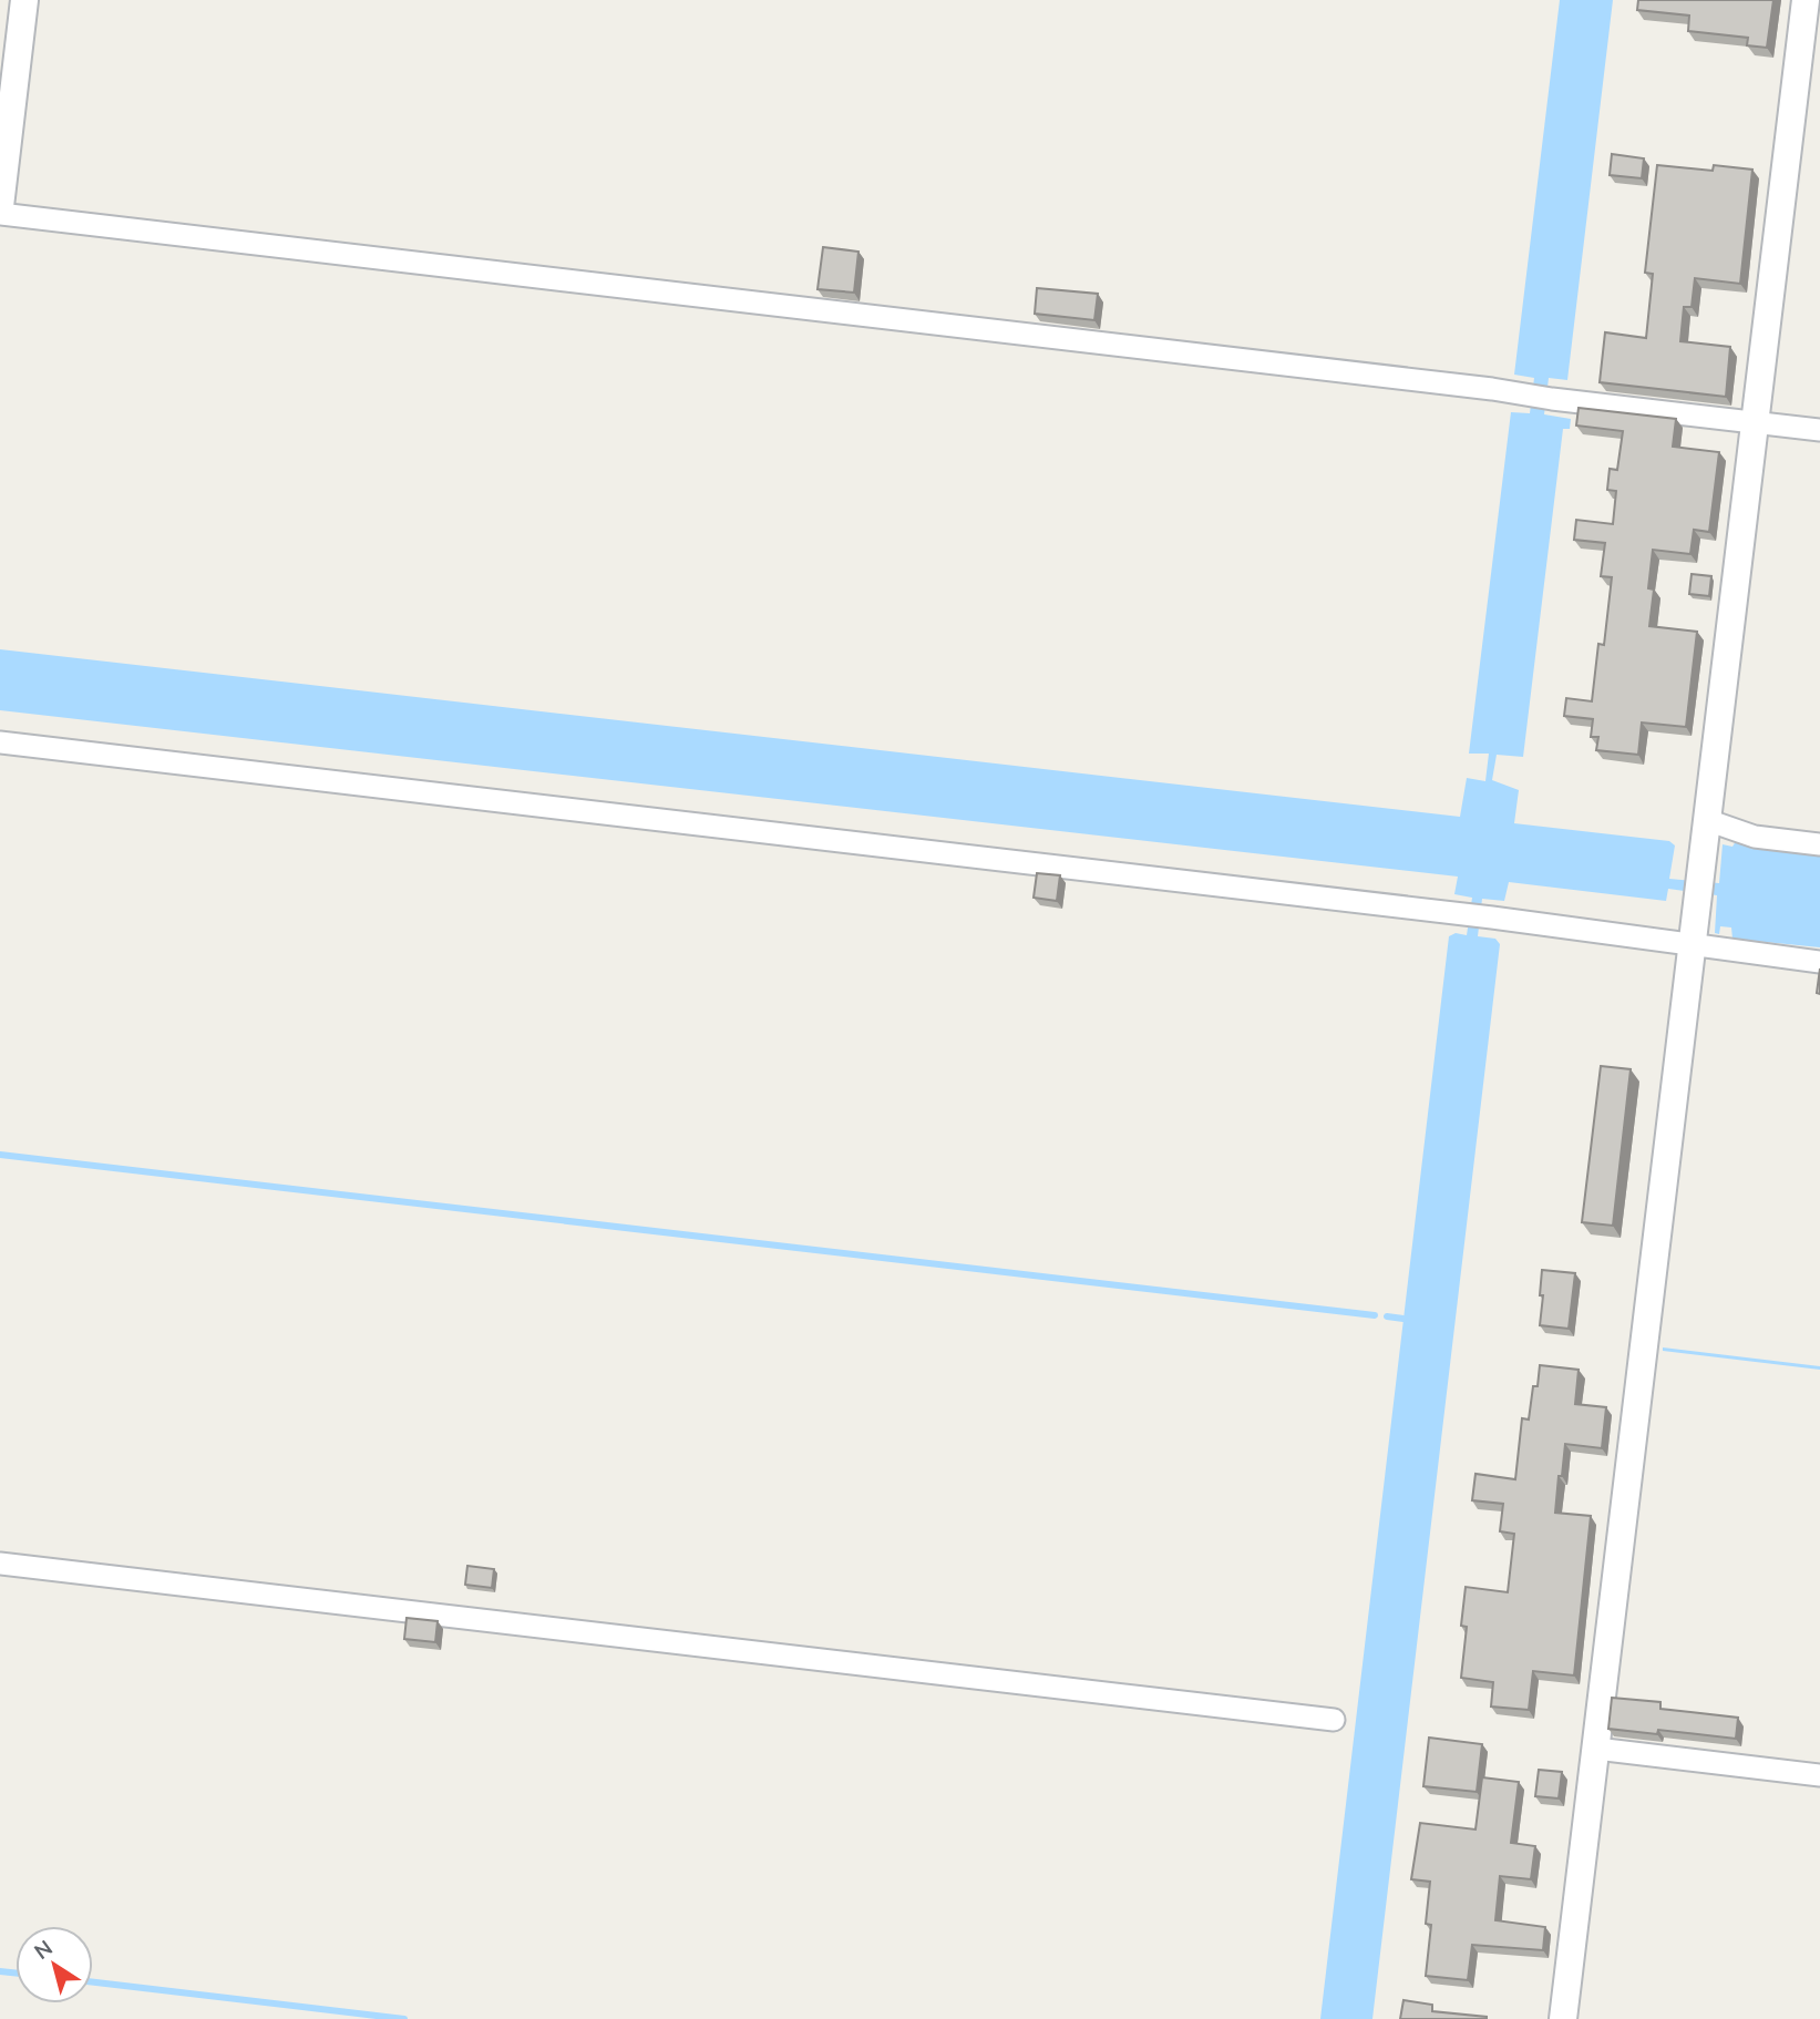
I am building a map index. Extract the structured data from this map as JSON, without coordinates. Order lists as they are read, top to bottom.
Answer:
{
  "north": "top left"
}
